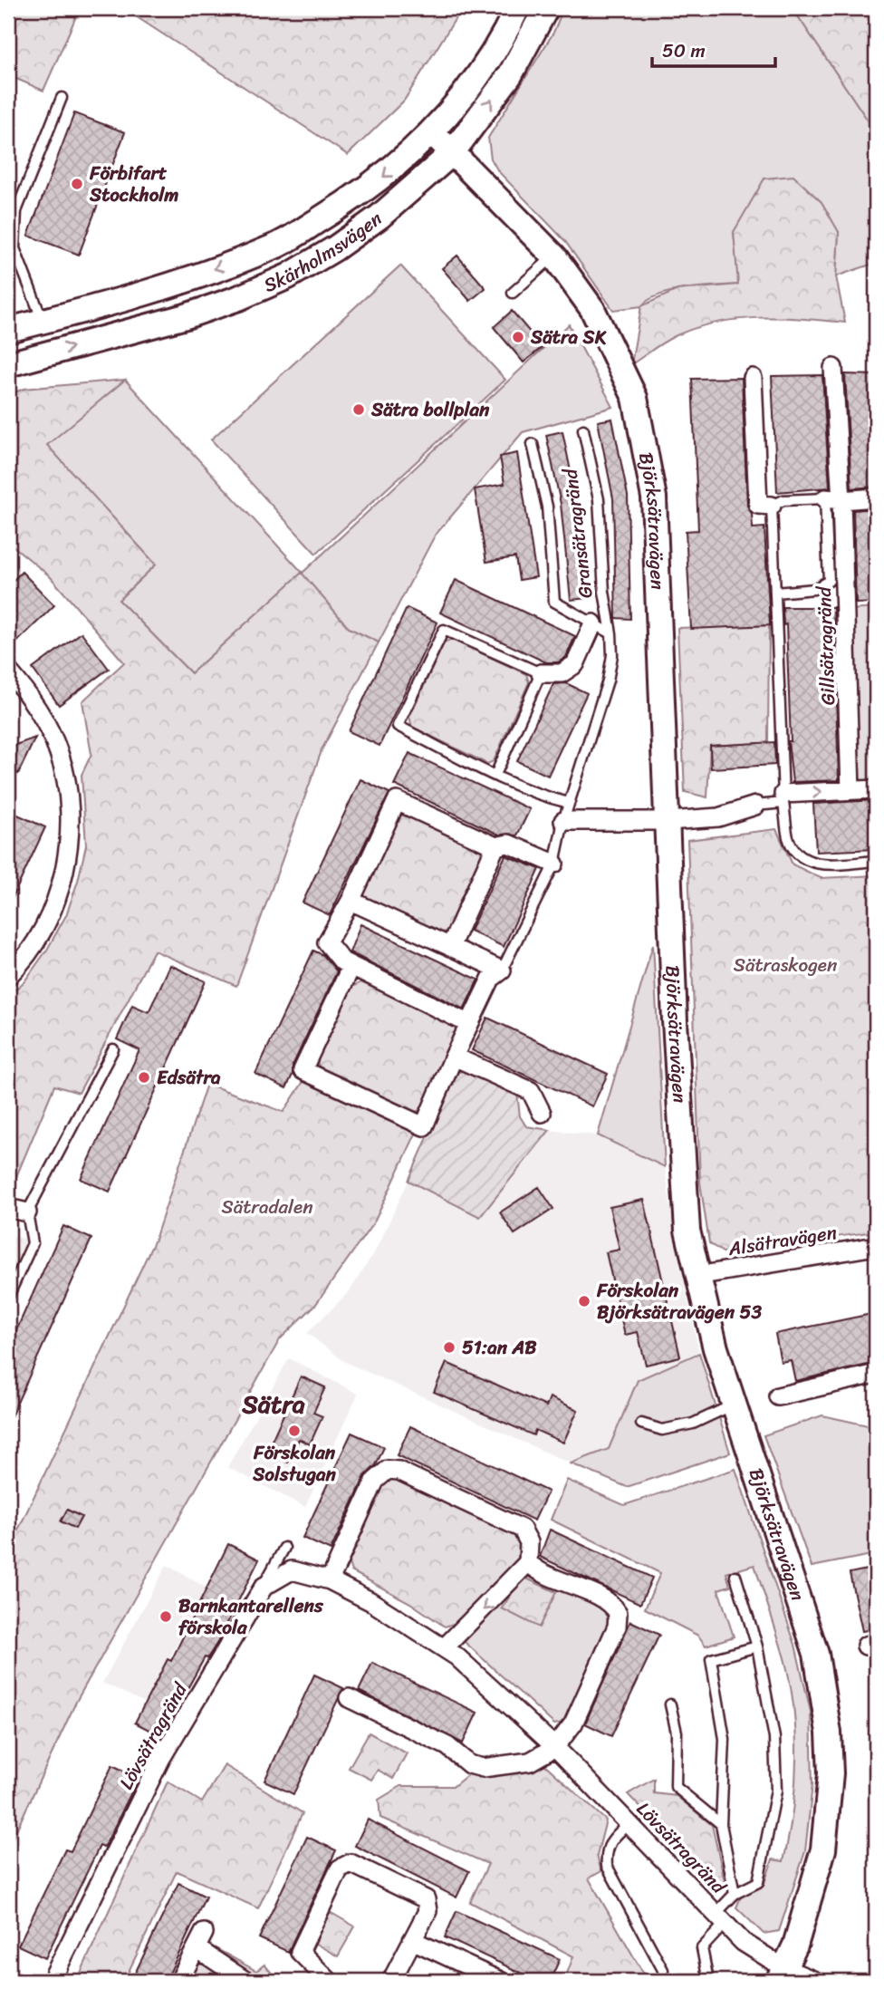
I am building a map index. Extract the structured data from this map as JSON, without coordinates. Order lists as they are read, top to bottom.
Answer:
{
  "streets": {
    "street": [
      "Skärholmsvägen",
      "Björksätravägen",
      "Gransätragränd",
      "Gillsätragränd",
      "Alsätravägen",
      "Lövsätragränd"
    ]
  },
  "crossings": [
    ["Skärholmsvägen", "Björksätravägen"],
    ["Björksätravägen", "Alsätravägen"],
    ["Björksätravägen", "Lövsätragränd"]
  ],
  "districts": ["Sätra"],
  "parks": ["Sätraskogen", "Sätradalen"],
  "places": [
    "Förbifart Stockholm",
    "Sätra SK",
    "Sätra bollplan",
    "Edsätra",
    "Förskolan Björksätravägen 53",
    "51:an AB",
    "Förskolan Solstugan",
    "Barnkantarellens förskola"
  ],
  "scale_bar": "50 m"
}
